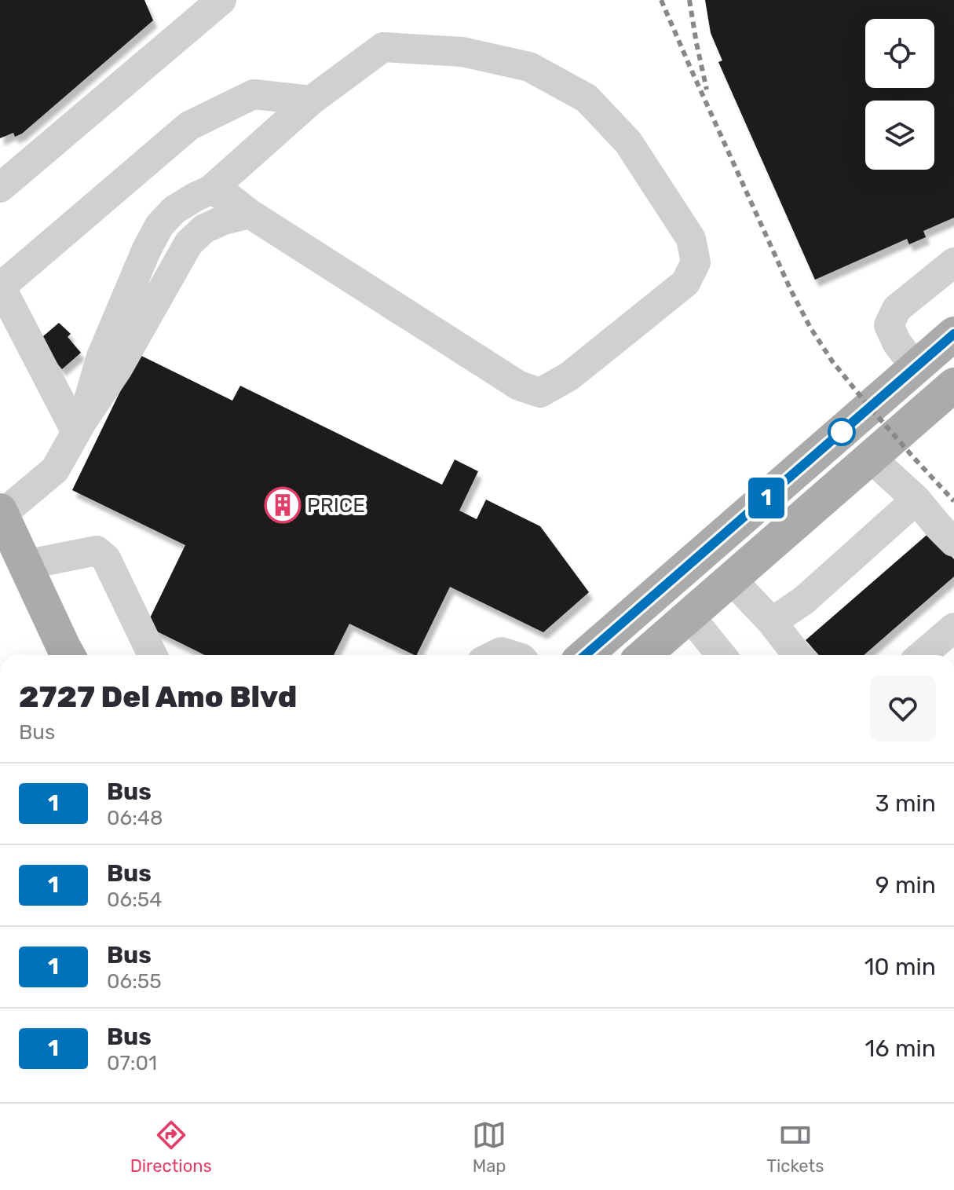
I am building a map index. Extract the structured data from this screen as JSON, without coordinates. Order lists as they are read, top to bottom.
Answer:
{
  "places": {
    "building": ["PRICE"]
  },
  "lines": ["bus line 1"],
  "page": {
    "on_map": "1",
    "heading": ["2727 Del Amo Blvd", "Bus"],
    "list": [
      {
        "mark": "1",
        "name": "Bus",
        "note": "06:48",
        "value": "3 min"
      },
      {
        "mark": "1",
        "name": "Bus",
        "note": "06:54",
        "value": "9 min"
      },
      {
        "mark": "1",
        "name": "Bus",
        "note": "06:55",
        "value": "10 min"
      },
      {
        "mark": "1",
        "name": "Bus",
        "note": "07:01",
        "value": "16 min"
      }
    ],
    "tabs": ["Directions", "Map", "Tickets"]
  }
}
